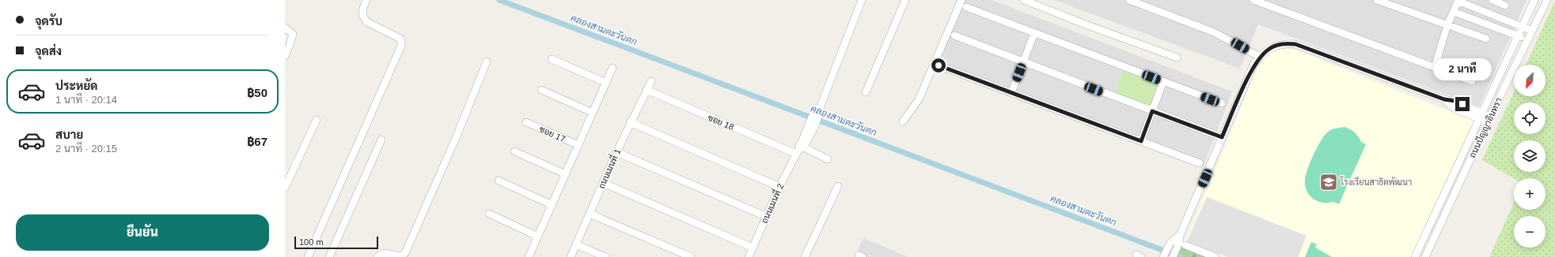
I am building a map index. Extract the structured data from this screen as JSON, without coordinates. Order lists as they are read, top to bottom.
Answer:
{
  "streets": {
    "street": [
      "ซอย 18",
      "ถนนปัญญาอินทรา",
      "ซอย 17",
      "ถนนเมนที่ 1",
      "ถนนเมนที่ 2"
    ]
  },
  "crossings": [
    ["ซอย 18", "ถนนเมนที่ 1"],
    ["ซอย 18", "ถนนเมนที่ 2"]
  ],
  "water": ["คลองสามตะวันตก"],
  "places": {
    "school or university": ["โรงเรียนสาธิตพัฒนา"]
  },
  "scale_bar": "100 m",
  "north": "bottom left",
  "page": {
    "banner": ["จุดรับ", "จุดส่ง"],
    "bubble": "2 นาที",
    "map_buttons": ["+", "−"],
    "list": [
      {
        "name": "ประหยัด",
        "note": "1 นาที · 20:14",
        "value": "฿50"
      },
      {
        "name": "สบาย",
        "note": "2 นาที · 20:15",
        "value": "฿67"
      }
    ],
    "buttons": "ยืนยัน",
    "scale": "100 m"
  }
}
